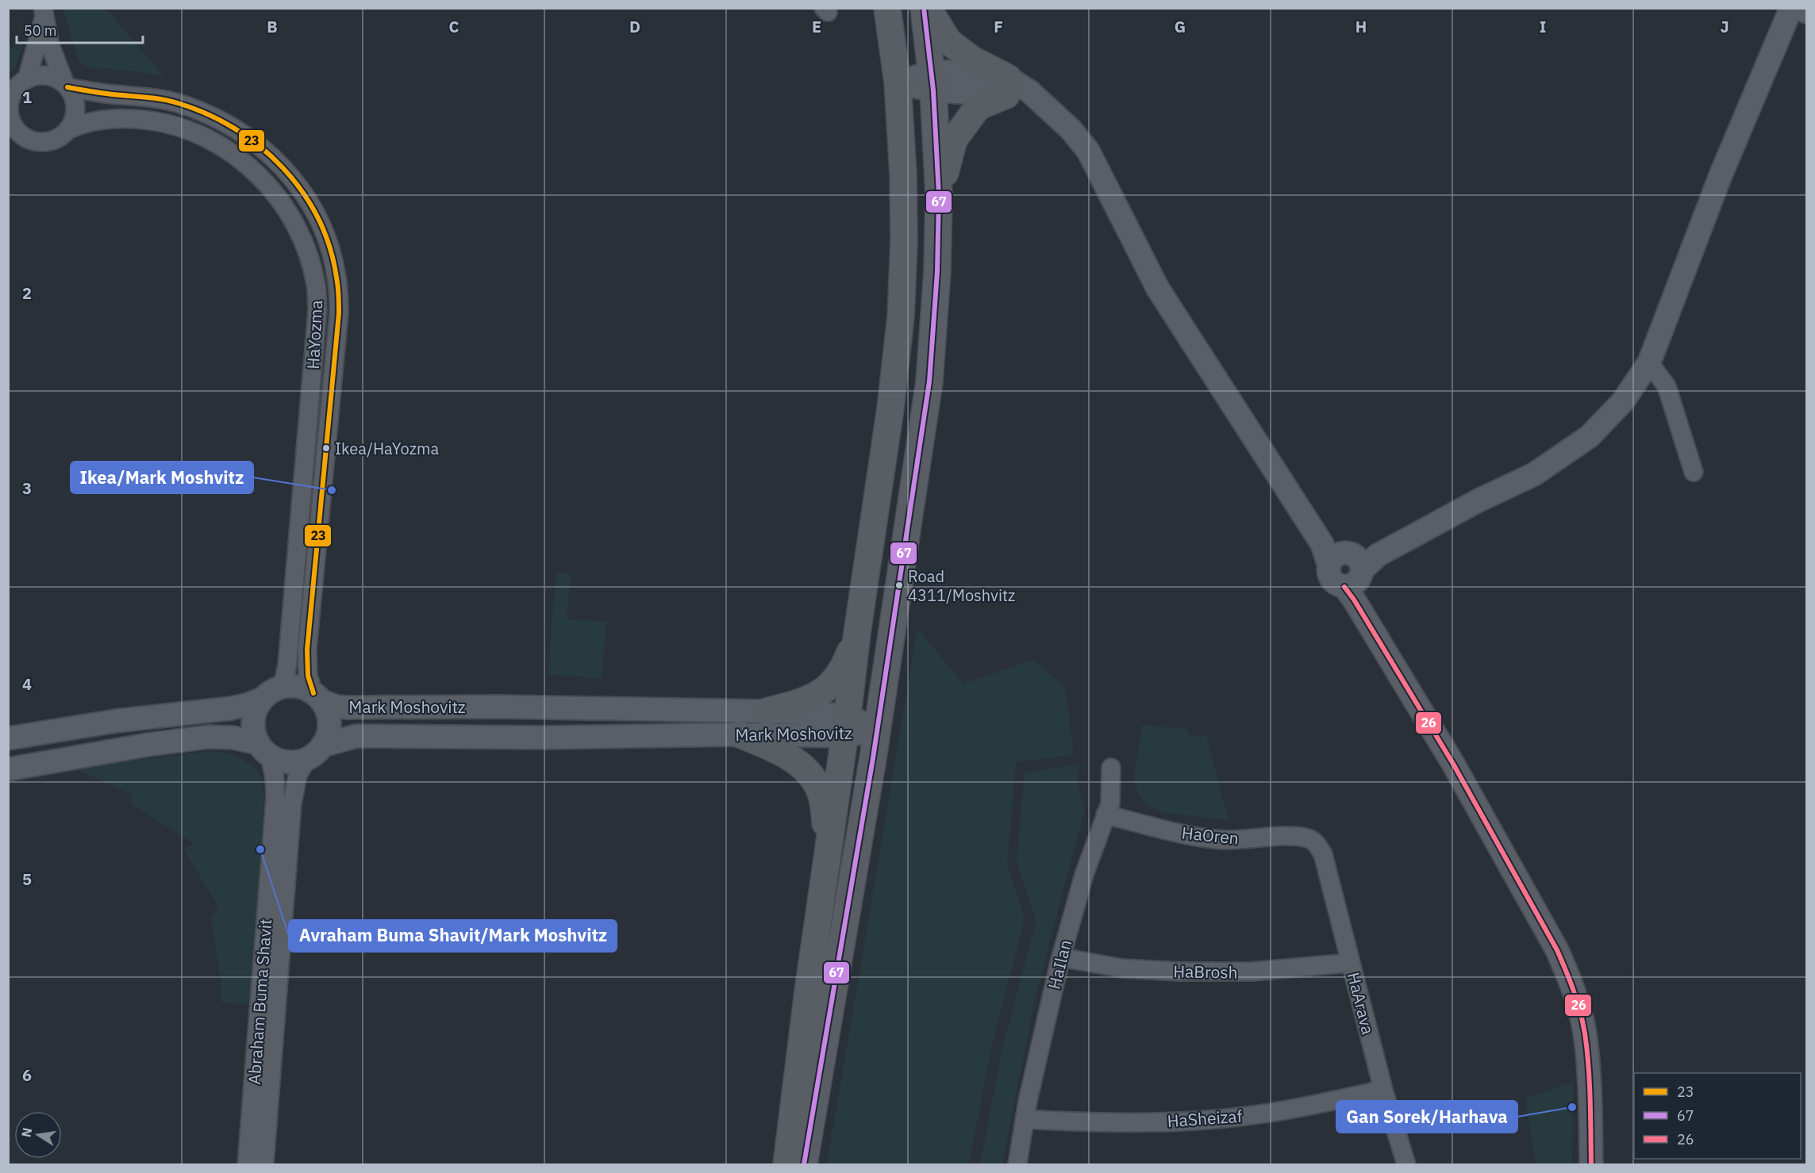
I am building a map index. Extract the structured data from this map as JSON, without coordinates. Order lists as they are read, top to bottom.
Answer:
{
  "streets": {
    "street": [
      "HaYozma",
      "Mark Moshovitz",
      "HaOren",
      "HaIlan",
      "HaBrosh",
      "Abraham Buma Shavit",
      "HaArava",
      "HaSheizaf"
    ]
  },
  "crossings": [
    ["HaYozma", "Mark Moshovitz"],
    ["HaYozma", "Abraham Buma Shavit"],
    ["Mark Moshovitz", "Abraham Buma Shavit"],
    ["HaOren", "HaIlan"],
    ["HaOren", "HaArava"],
    ["HaIlan", "HaBrosh"],
    ["HaIlan", "HaSheizaf"],
    ["HaBrosh", "HaArava"],
    ["HaArava", "HaSheizaf"]
  ],
  "places": [
    "Ikea/HaYozma",
    "Ikea/Mark Moshvitz",
    "Road 4311/Moshvitz",
    "Avraham Buma Shavit/Mark Moshvitz",
    "Gan Sorek/Harhava"
  ],
  "lines": ["transit line 67", "transit line 23", "transit line 26"],
  "legend": ["23", "67", "26"],
  "scale_bar": "50 m",
  "north": "left",
  "grid": {
    "columns": [
      "B",
      "C",
      "D",
      "E",
      "F",
      "G",
      "H",
      "I",
      "J"
    ],
    "rows": [
      "1",
      "2",
      "3",
      "4",
      "5",
      "6"
    ]
  }
}
